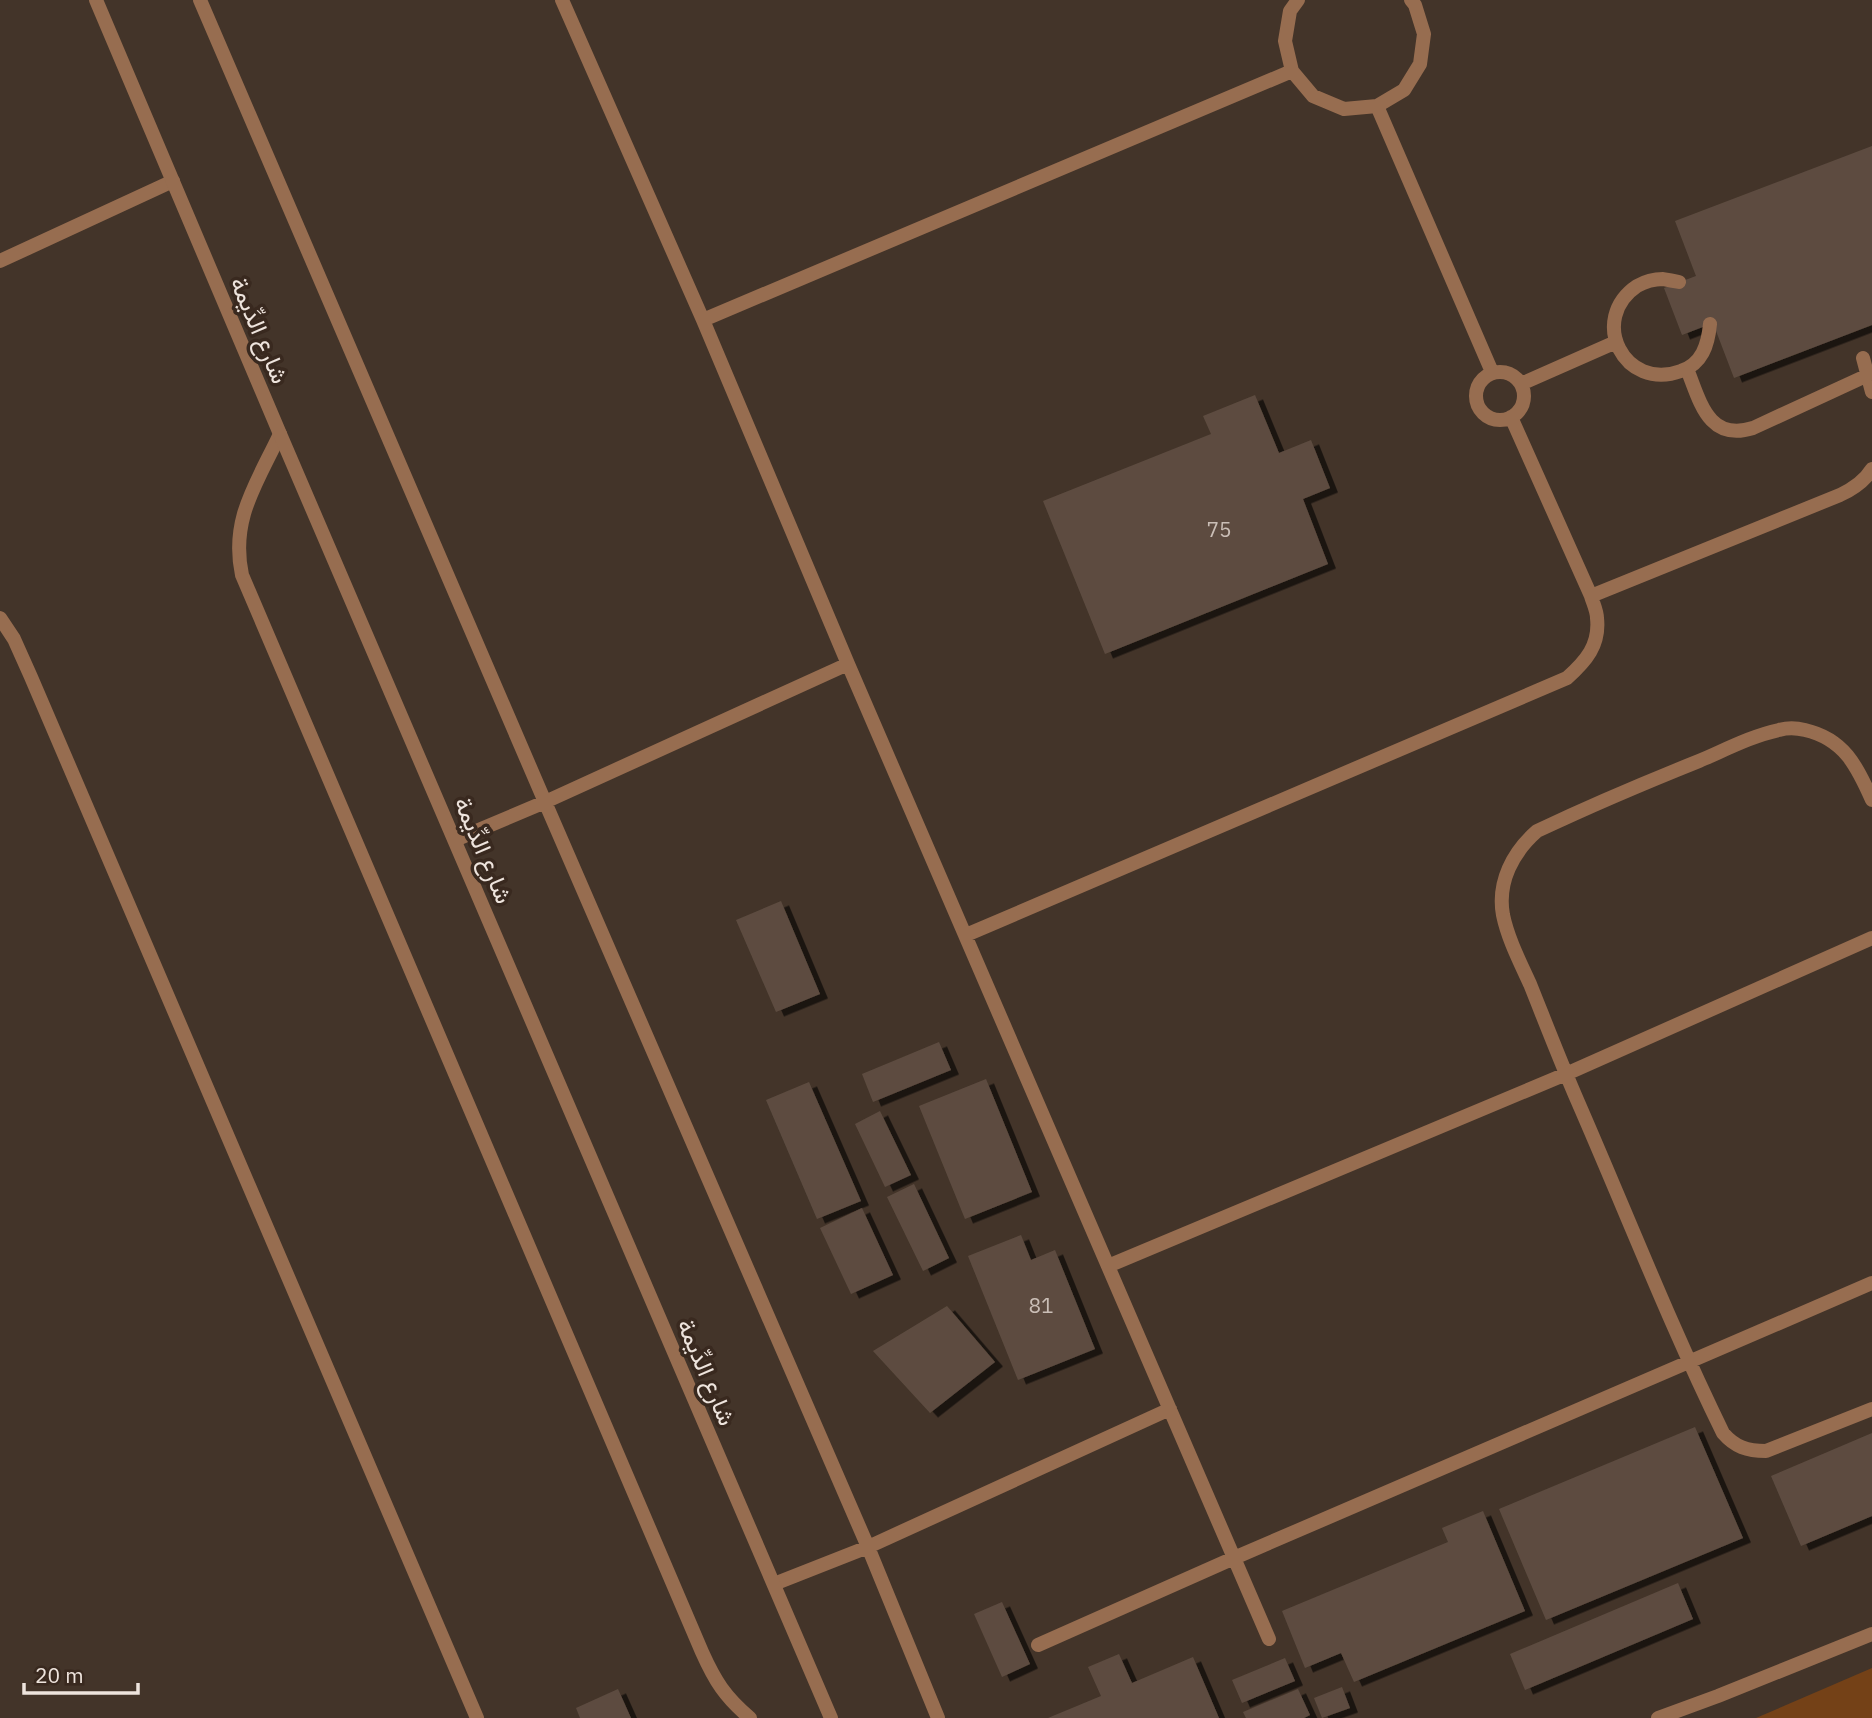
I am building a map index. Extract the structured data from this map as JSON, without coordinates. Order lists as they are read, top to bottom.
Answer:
{
  "streets": {
    "street": ["شارع الدِّيمة"]
  },
  "house_numbers": ["75", "81"],
  "scale_bar": "20 m"
}
